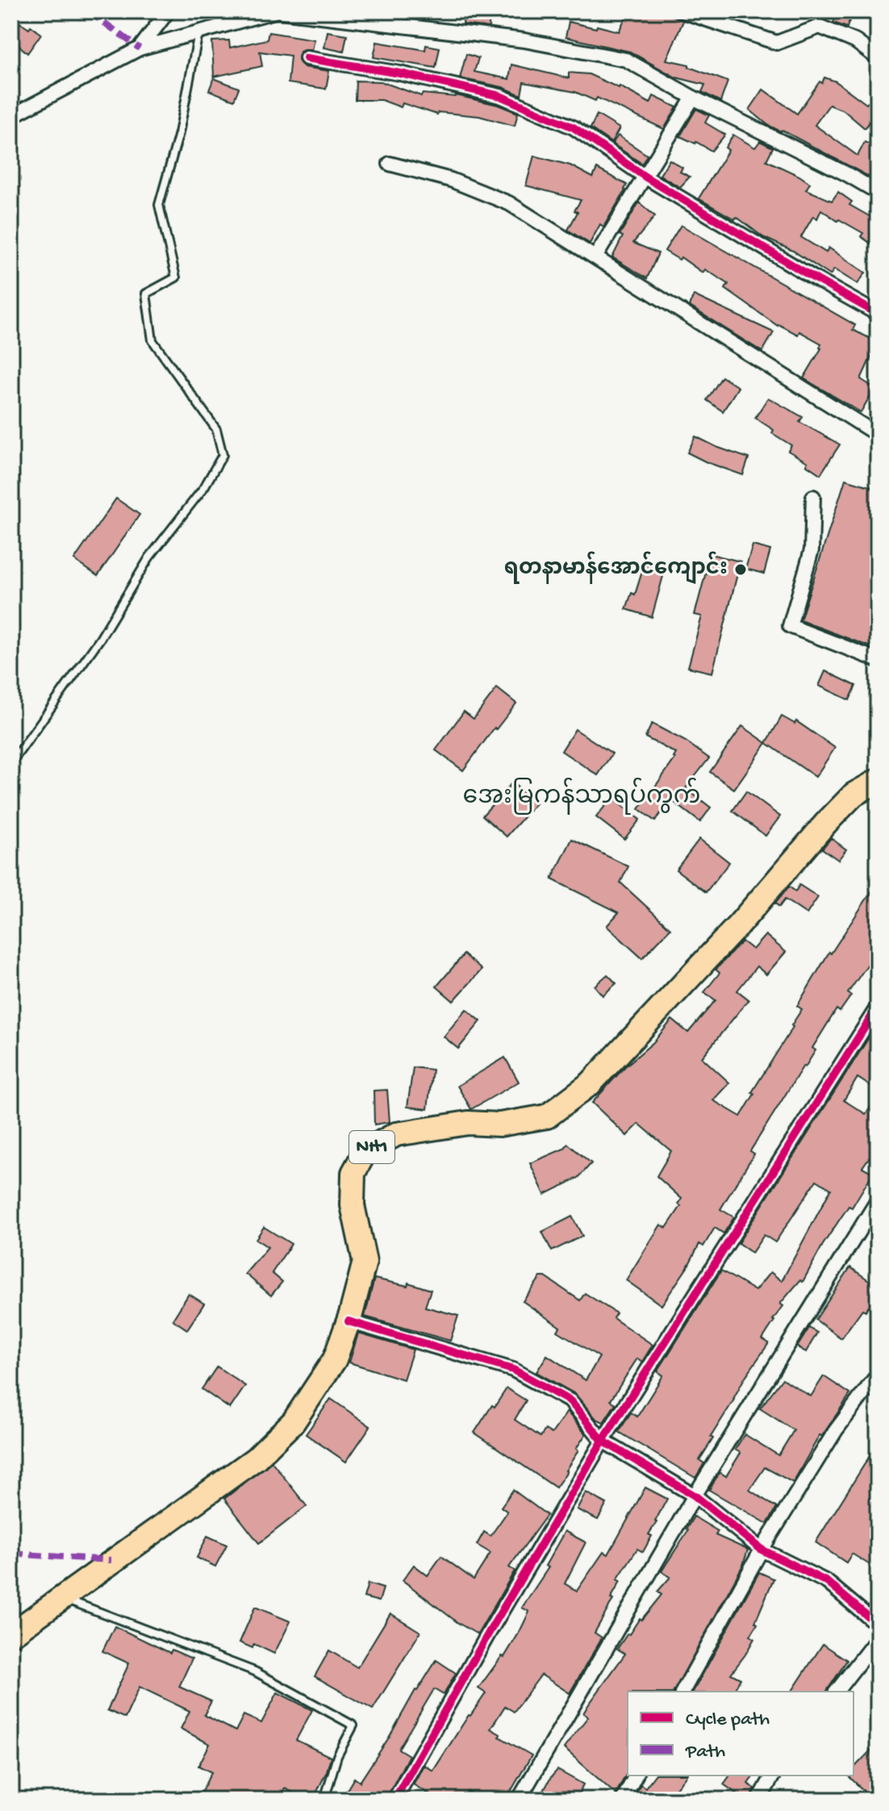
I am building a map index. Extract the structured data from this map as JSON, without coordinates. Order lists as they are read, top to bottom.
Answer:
{
  "streets": {
    "highway": ["NH1"]
  },
  "districts": ["အေးမြကန်သာရပ်ကွက်"],
  "places": ["ရတနာမာန်အောင်ကျောင်း"],
  "legend": ["Cycle path", "Path"]
}
